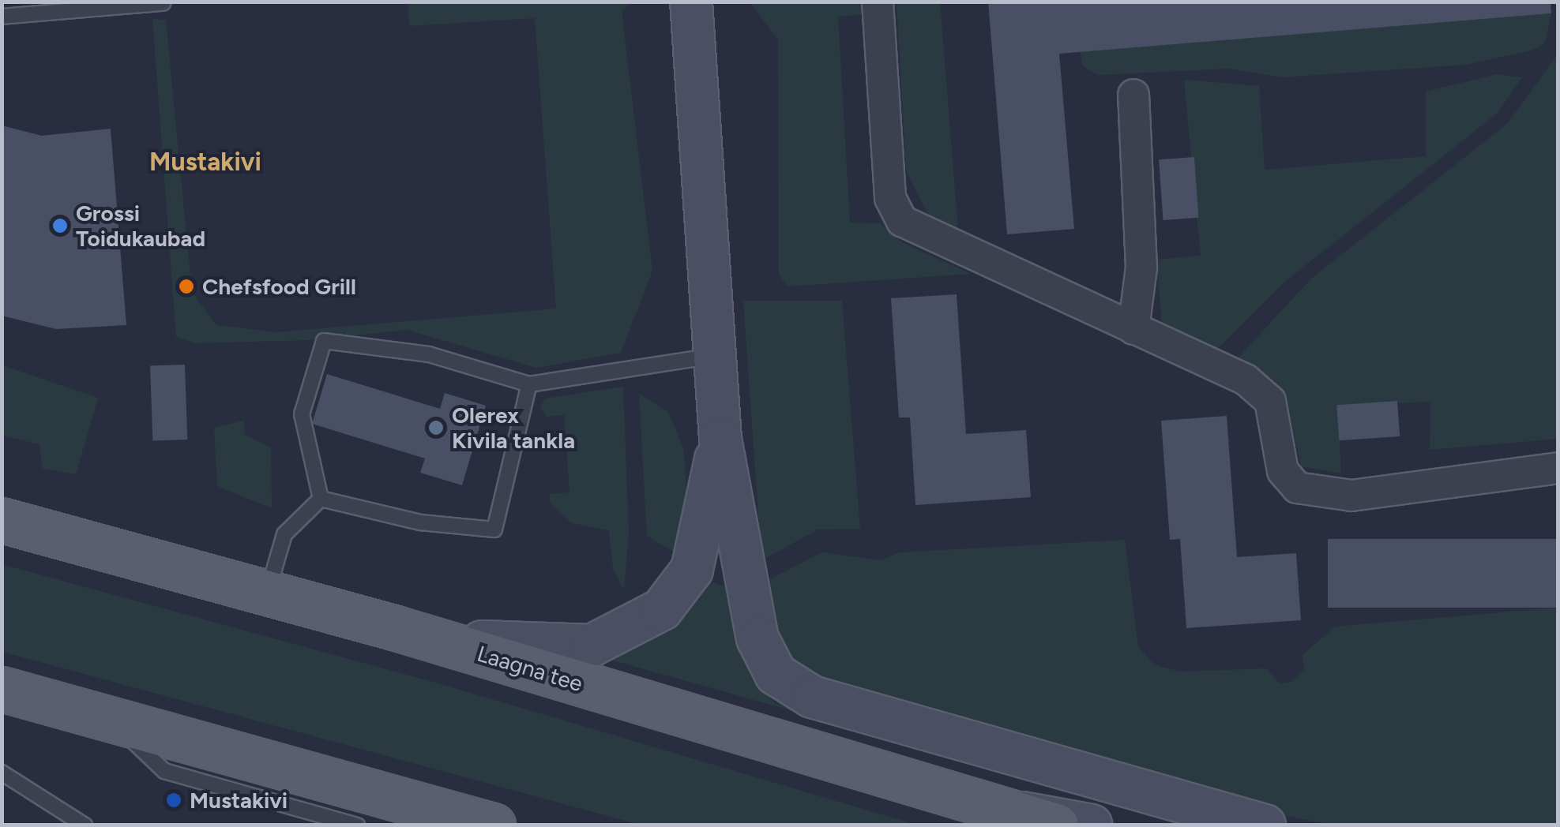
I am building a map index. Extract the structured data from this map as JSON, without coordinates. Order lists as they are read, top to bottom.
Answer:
{
  "streets": {
    "main road": ["Laagna tee"]
  },
  "districts": ["Mustakivi"],
  "places": [
    "Grossi Toidukaubad",
    "Chefsfood Grill",
    "Olerex Kivila tankla",
    "Mustakivi"
  ]
}
